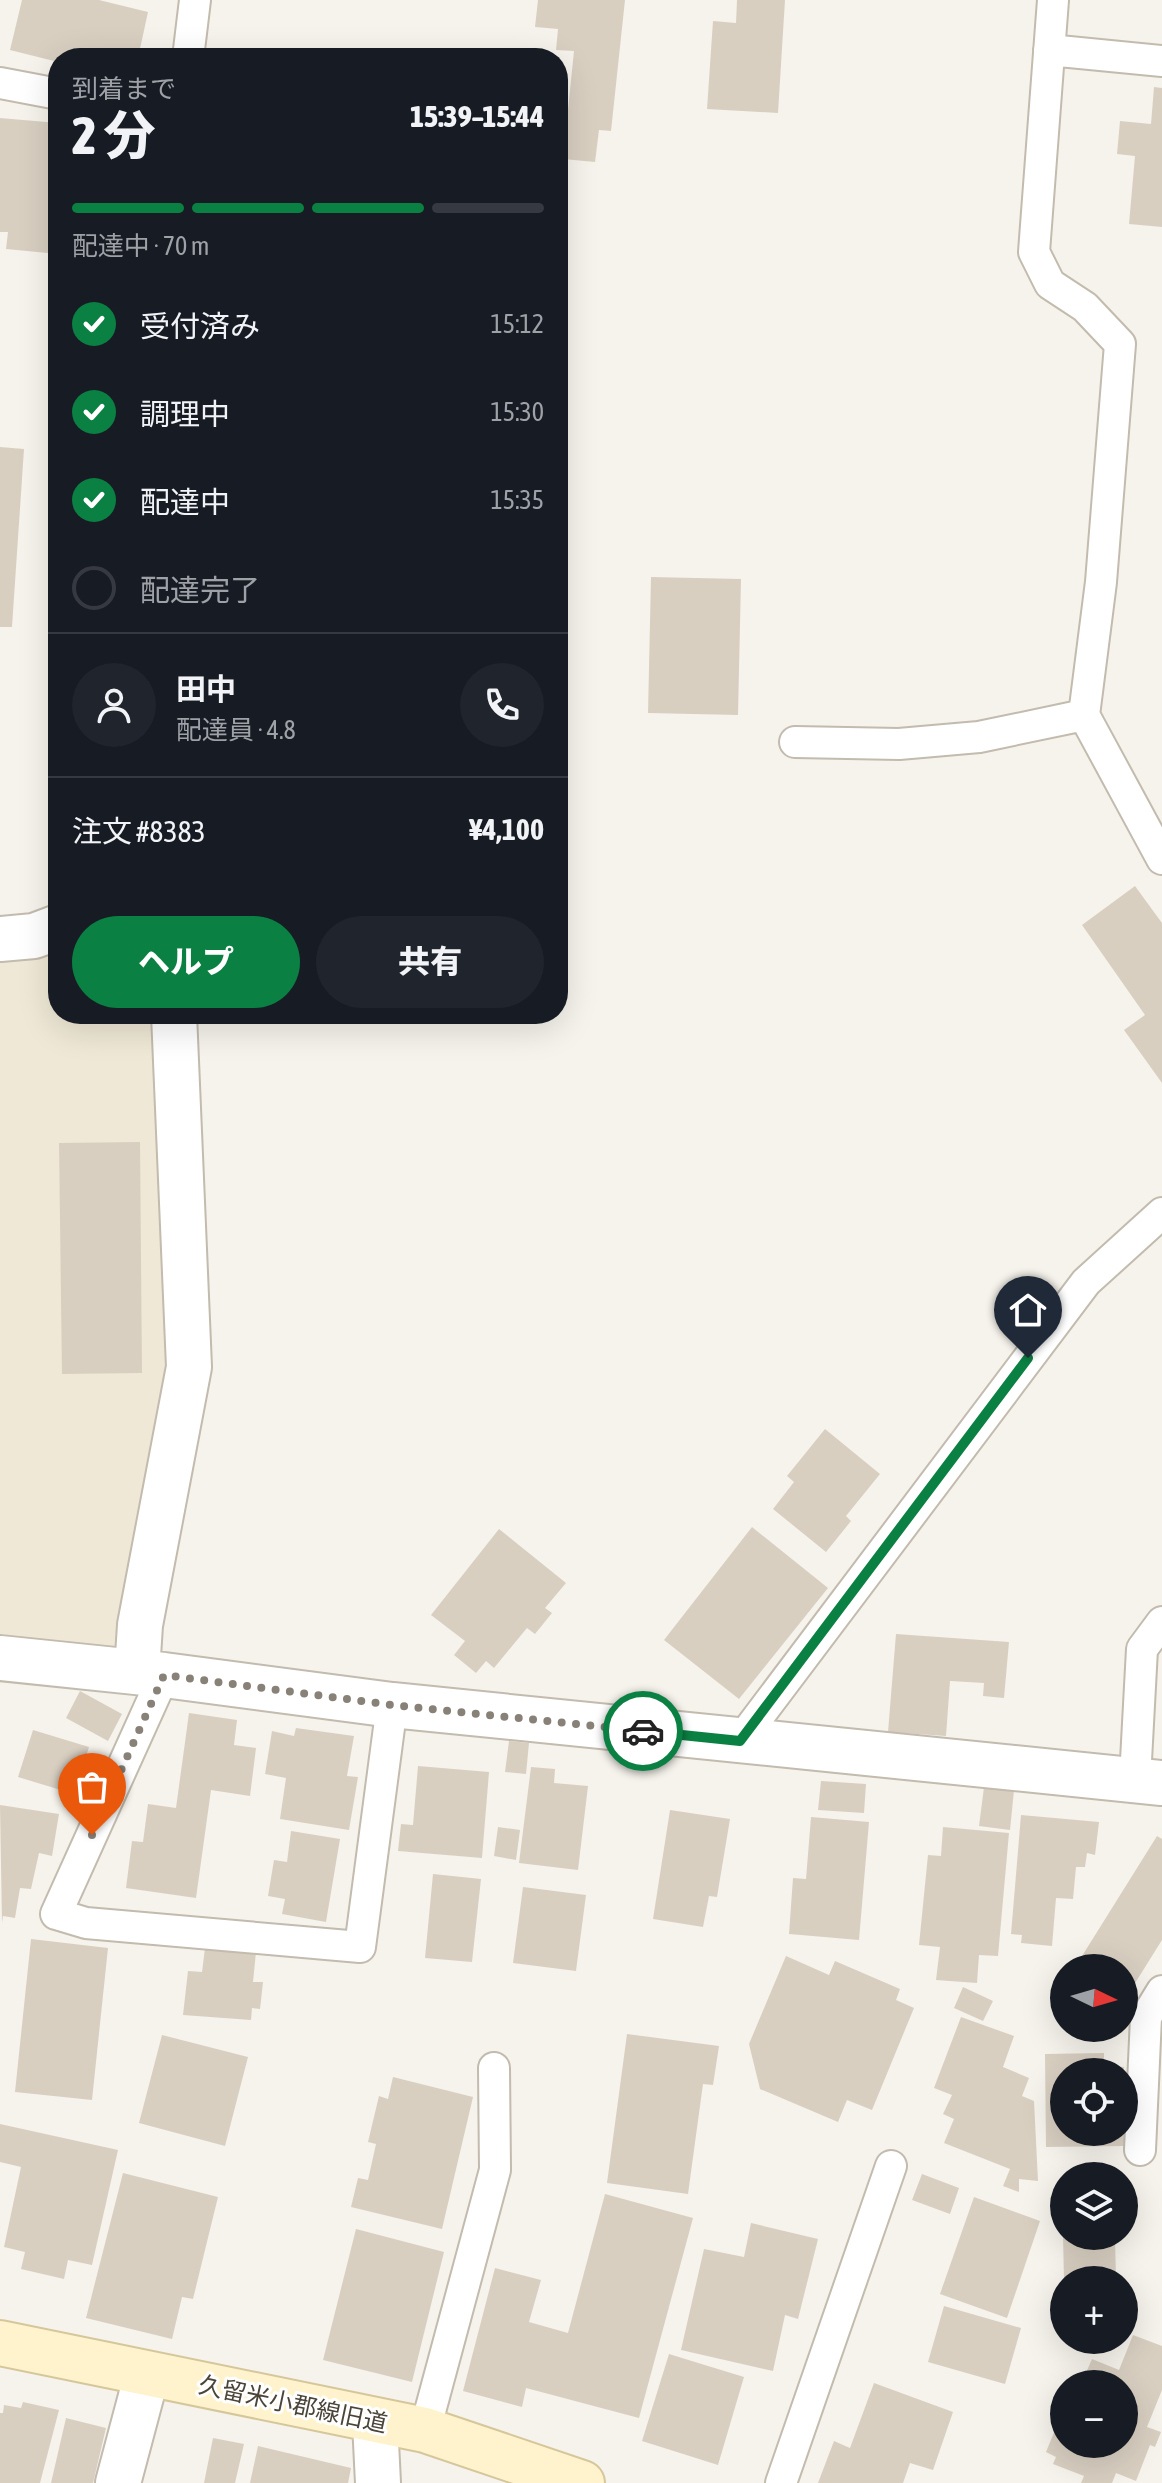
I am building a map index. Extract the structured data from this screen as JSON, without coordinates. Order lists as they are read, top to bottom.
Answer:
{
  "streets": {
    "street": ["久留米小郡線旧道"]
  },
  "north": "right",
  "page": {
    "heading": ["2 分", "到着まで", "15:39–15:44"],
    "panel": [
      "田中",
      "配達員 · 4.8",
      "注文 #8383",
      "¥4,100"
    ],
    "bar": "配達中 · 70 m",
    "list": [
      ["受付済み", "15:12"],
      ["調理中", "15:30"],
      ["配達中", "15:35"],
      "配達完了"
    ],
    "buttons": ["ヘルプ", "共有"],
    "map_buttons": ["+", "−"]
  }
}
